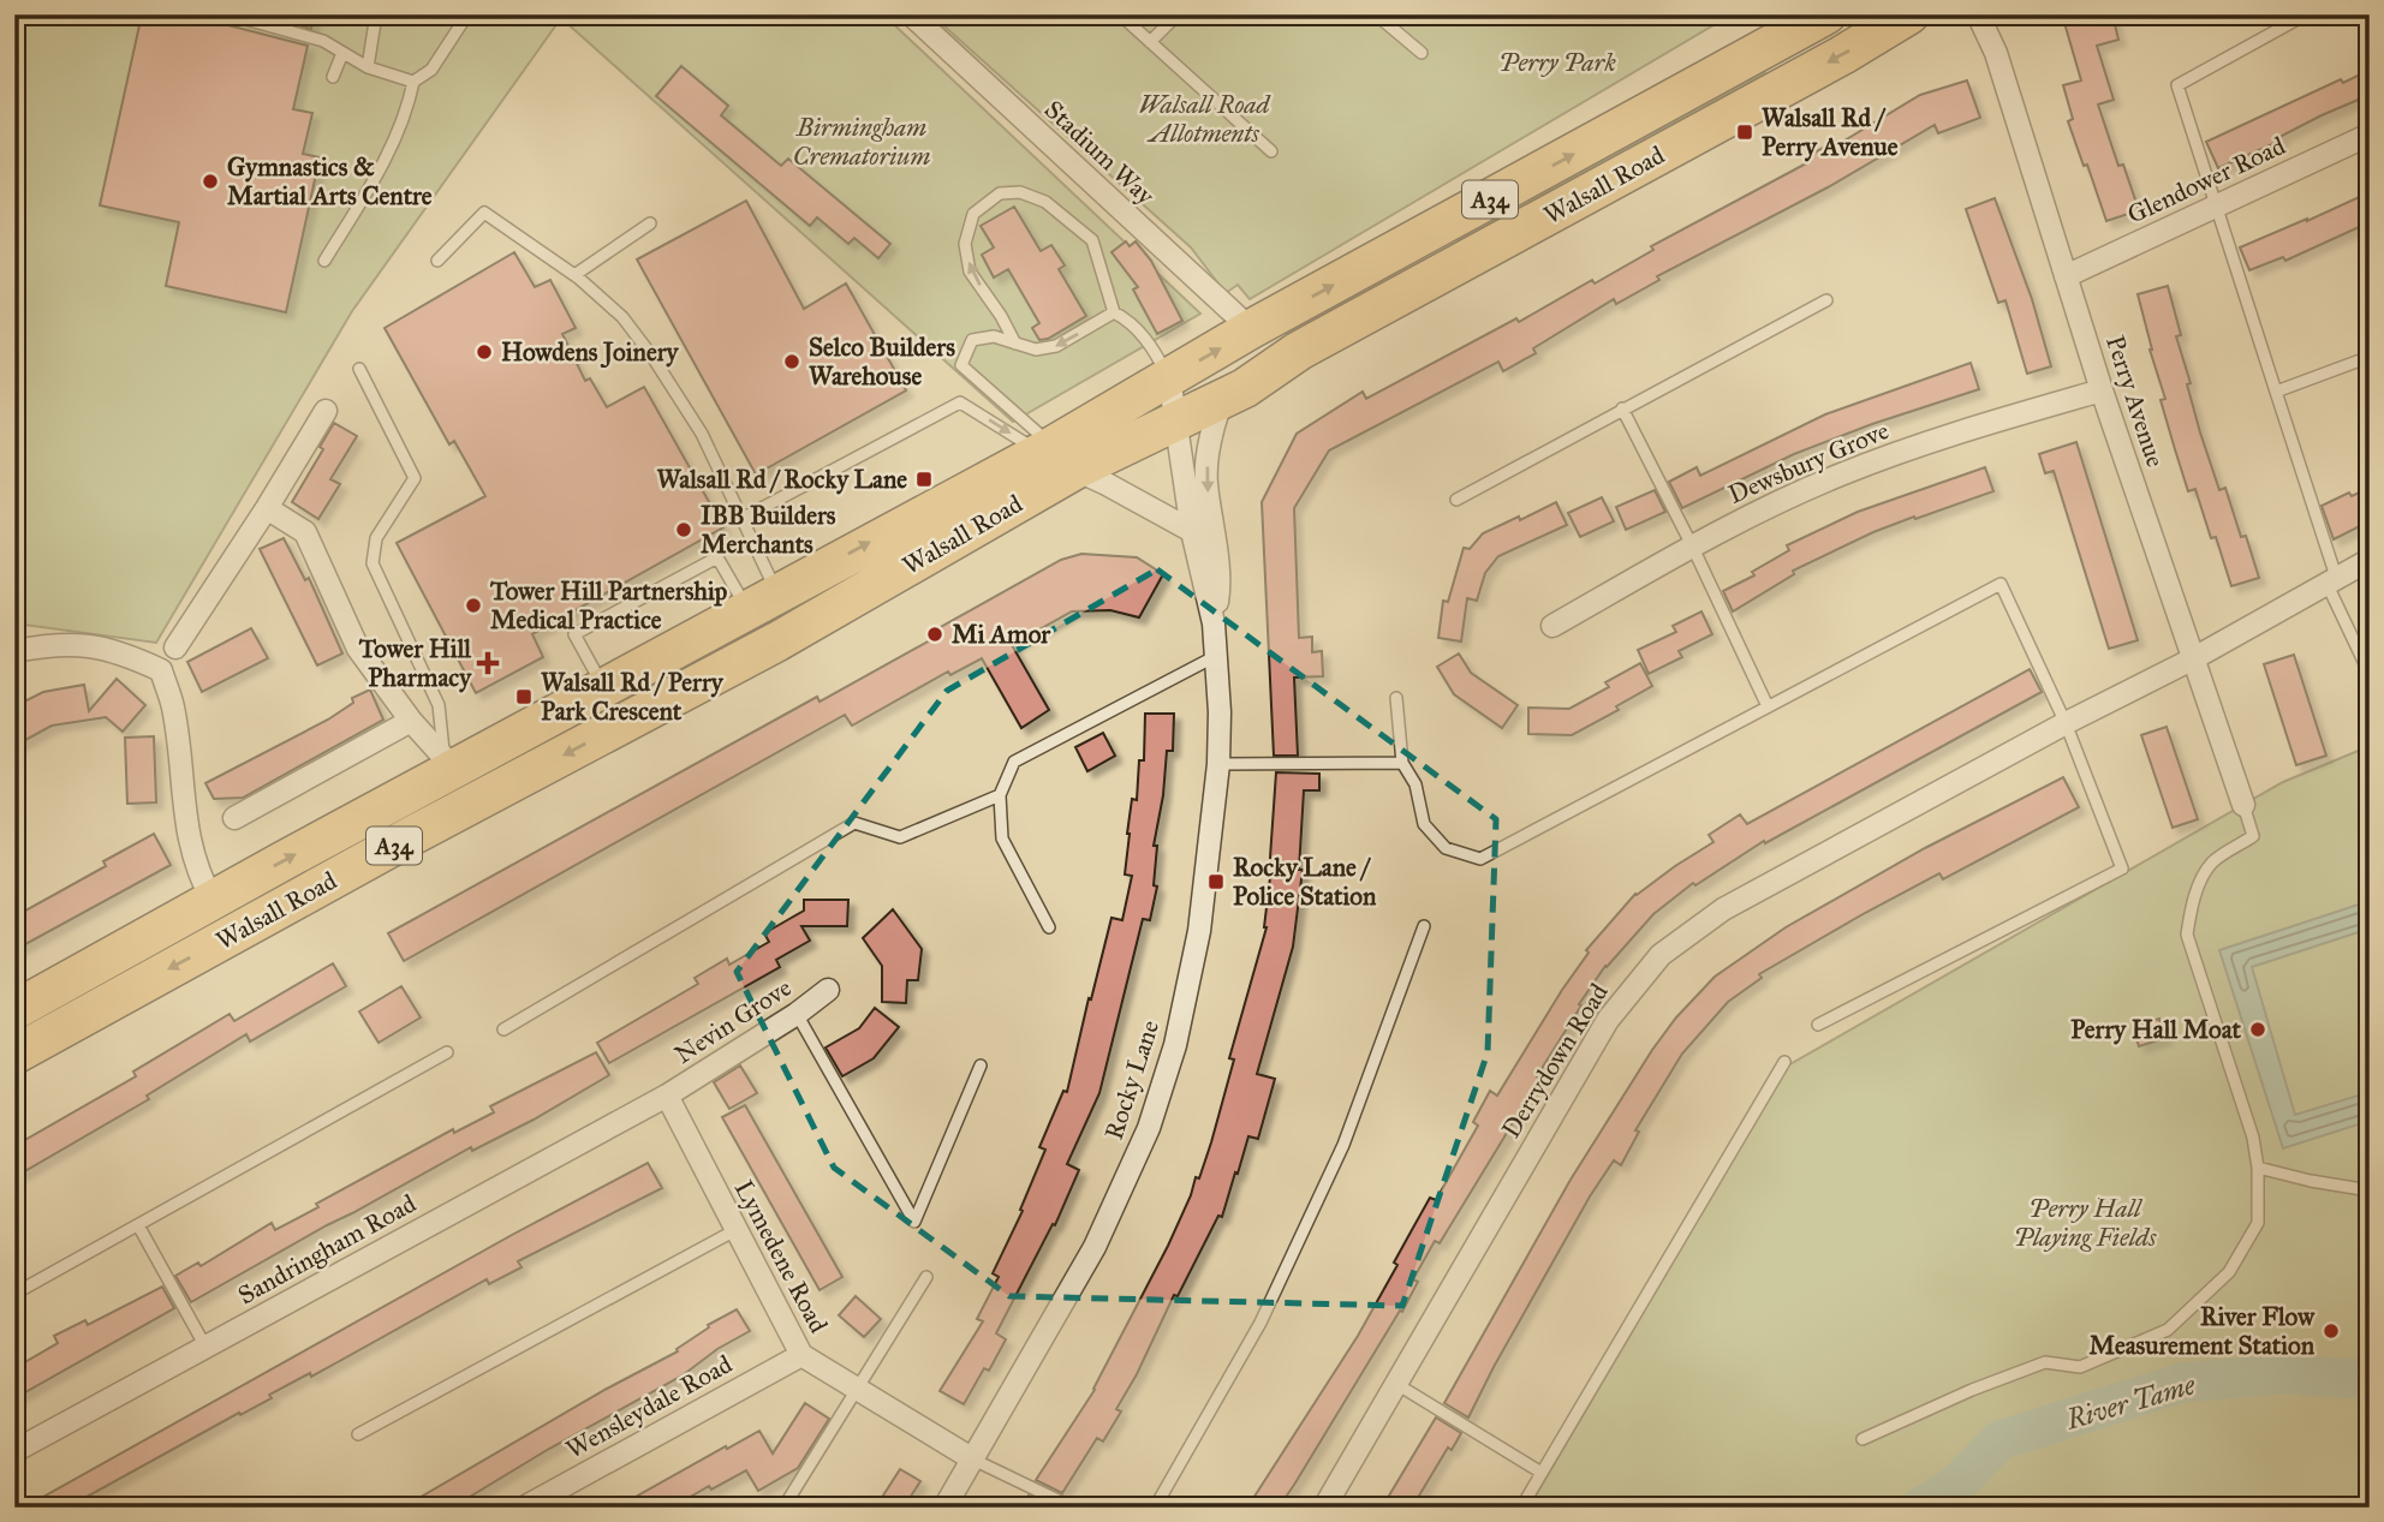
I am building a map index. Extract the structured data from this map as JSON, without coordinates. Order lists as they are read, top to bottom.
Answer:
{
  "streets": {
    "highway": ["Walsall Road", "A34"],
    "street": [
      "Stadium Way",
      "Glendower Road",
      "Perry Avenue",
      "Dewsbury Grove",
      "Nevin Grove",
      "Derrydown Road",
      "Rocky Lane",
      "Sandringham Road",
      "Lymedene Road",
      "Wensleydale Road"
    ]
  },
  "crossings": [
    ["Stadium Way", "Walsall Road"],
    ["Glendower Road", "Perry Avenue"],
    ["Walsall Road", "Rocky Lane"],
    ["Perry Avenue", "Dewsbury Grove"],
    ["Perry Avenue", "Derrydown Road"],
    ["Nevin Grove", "Sandringham Road"],
    ["Nevin Grove", "Lymedene Road"],
    ["Rocky Lane", "Lymedene Road"],
    ["Sandringham Road", "Lymedene Road"],
    ["Lymedene Road", "Wensleydale Road"]
  ],
  "water": ["River Tame"],
  "parks": [
    "Perry Park",
    "Walsall Road Allotments",
    "Birmingham Crematorium",
    "Perry Hall Playing Fields"
  ],
  "places": {
    "transit": [
      "Walsall Rd / Perry Avenue",
      "Walsall Rd / Rocky Lane",
      "Walsall Rd / Perry Park Crescent",
      "Rocky Lane / Police Station"
    ],
    "other": [
      "Gymnastics & Martial Arts Centre",
      "Howdens Joinery",
      "Selco Builders Warehouse",
      "IBB Builders Merchants",
      "Tower Hill Partnership Medical Practice",
      "Mi Amor",
      "Perry Hall Moat",
      "River Flow Measurement Station"
    ],
    "health": ["Tower Hill Pharmacy"]
  }
}
